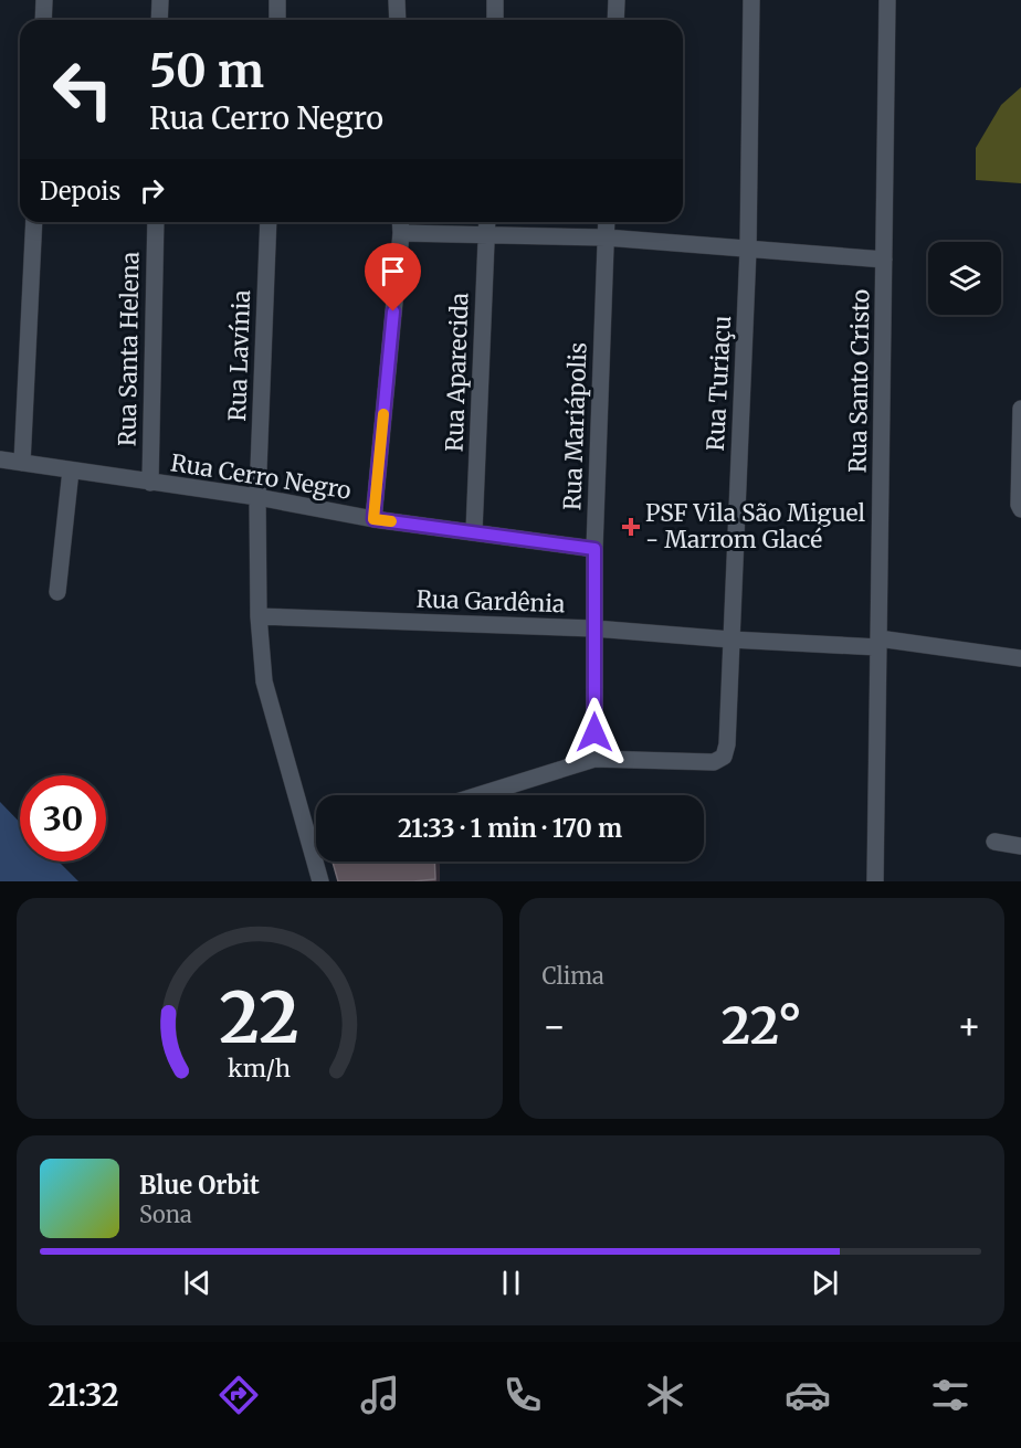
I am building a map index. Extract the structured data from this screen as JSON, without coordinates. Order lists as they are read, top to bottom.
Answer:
{
  "streets": {
    "street": [
      "Rua Santa Helena",
      "Rua Lavínia",
      "Rua Aparecida",
      "Rua Santo Cristo",
      "Rua Turiaçu",
      "Rua Mariápolis",
      "Rua Cerro Negro",
      "Rua Gardênia"
    ]
  },
  "crossings": [
    ["Rua Santa Helena", "Rua Cerro Negro"],
    ["Rua Lavínia", "Rua Cerro Negro"],
    ["Rua Lavínia", "Rua Gardênia"],
    ["Rua Aparecida", "Rua Cerro Negro"],
    ["Rua Santo Cristo", "Rua Gardênia"],
    ["Rua Turiaçu", "Rua Mariápolis"],
    ["Rua Turiaçu", "Rua Gardênia"],
    ["Rua Mariápolis", "Rua Cerro Negro"],
    ["Rua Mariápolis", "Rua Gardênia"]
  ],
  "places": {
    "health": ["PSF Vila São Miguel - Marrom Glacé"]
  },
  "page": {
    "turn": ["50 m", "Rua Cerro Negro"],
    "then": "Depois",
    "limit": "30",
    "trip": "21:33 · 1 min · 170 m",
    "tile": "Clima",
    "heat": ["−", "22°", "+"],
    "song": ["Blue Orbit", "Sona"],
    "tabs": "21:32",
    "gauge": ["22", "km/h"]
  }
}
